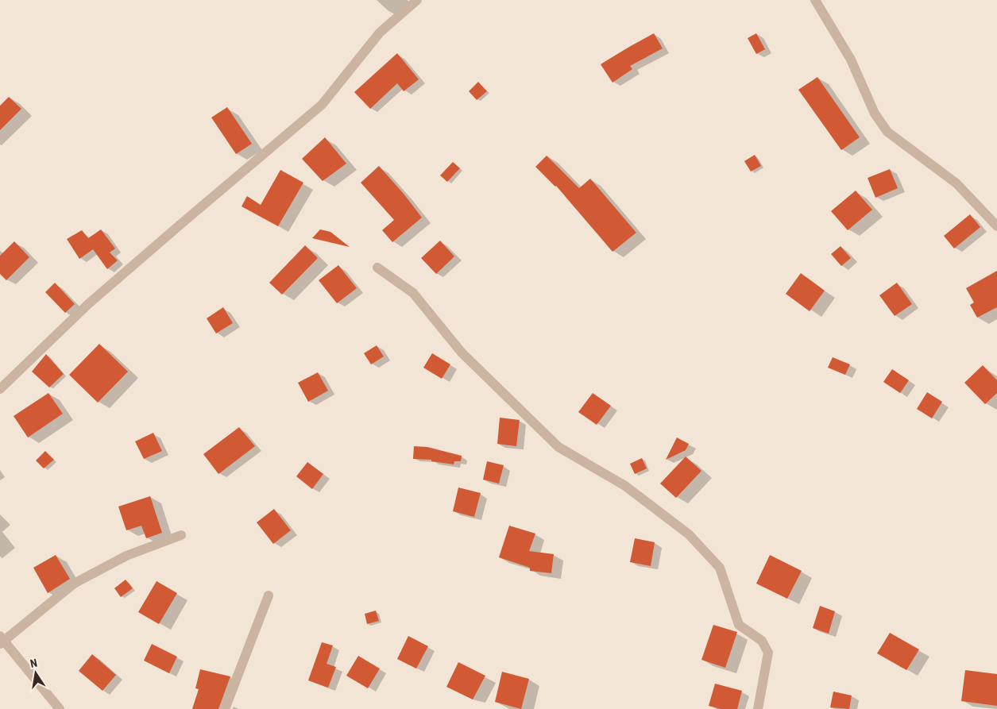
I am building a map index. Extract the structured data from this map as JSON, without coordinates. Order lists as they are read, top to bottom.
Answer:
{
  "north": "top"
}
